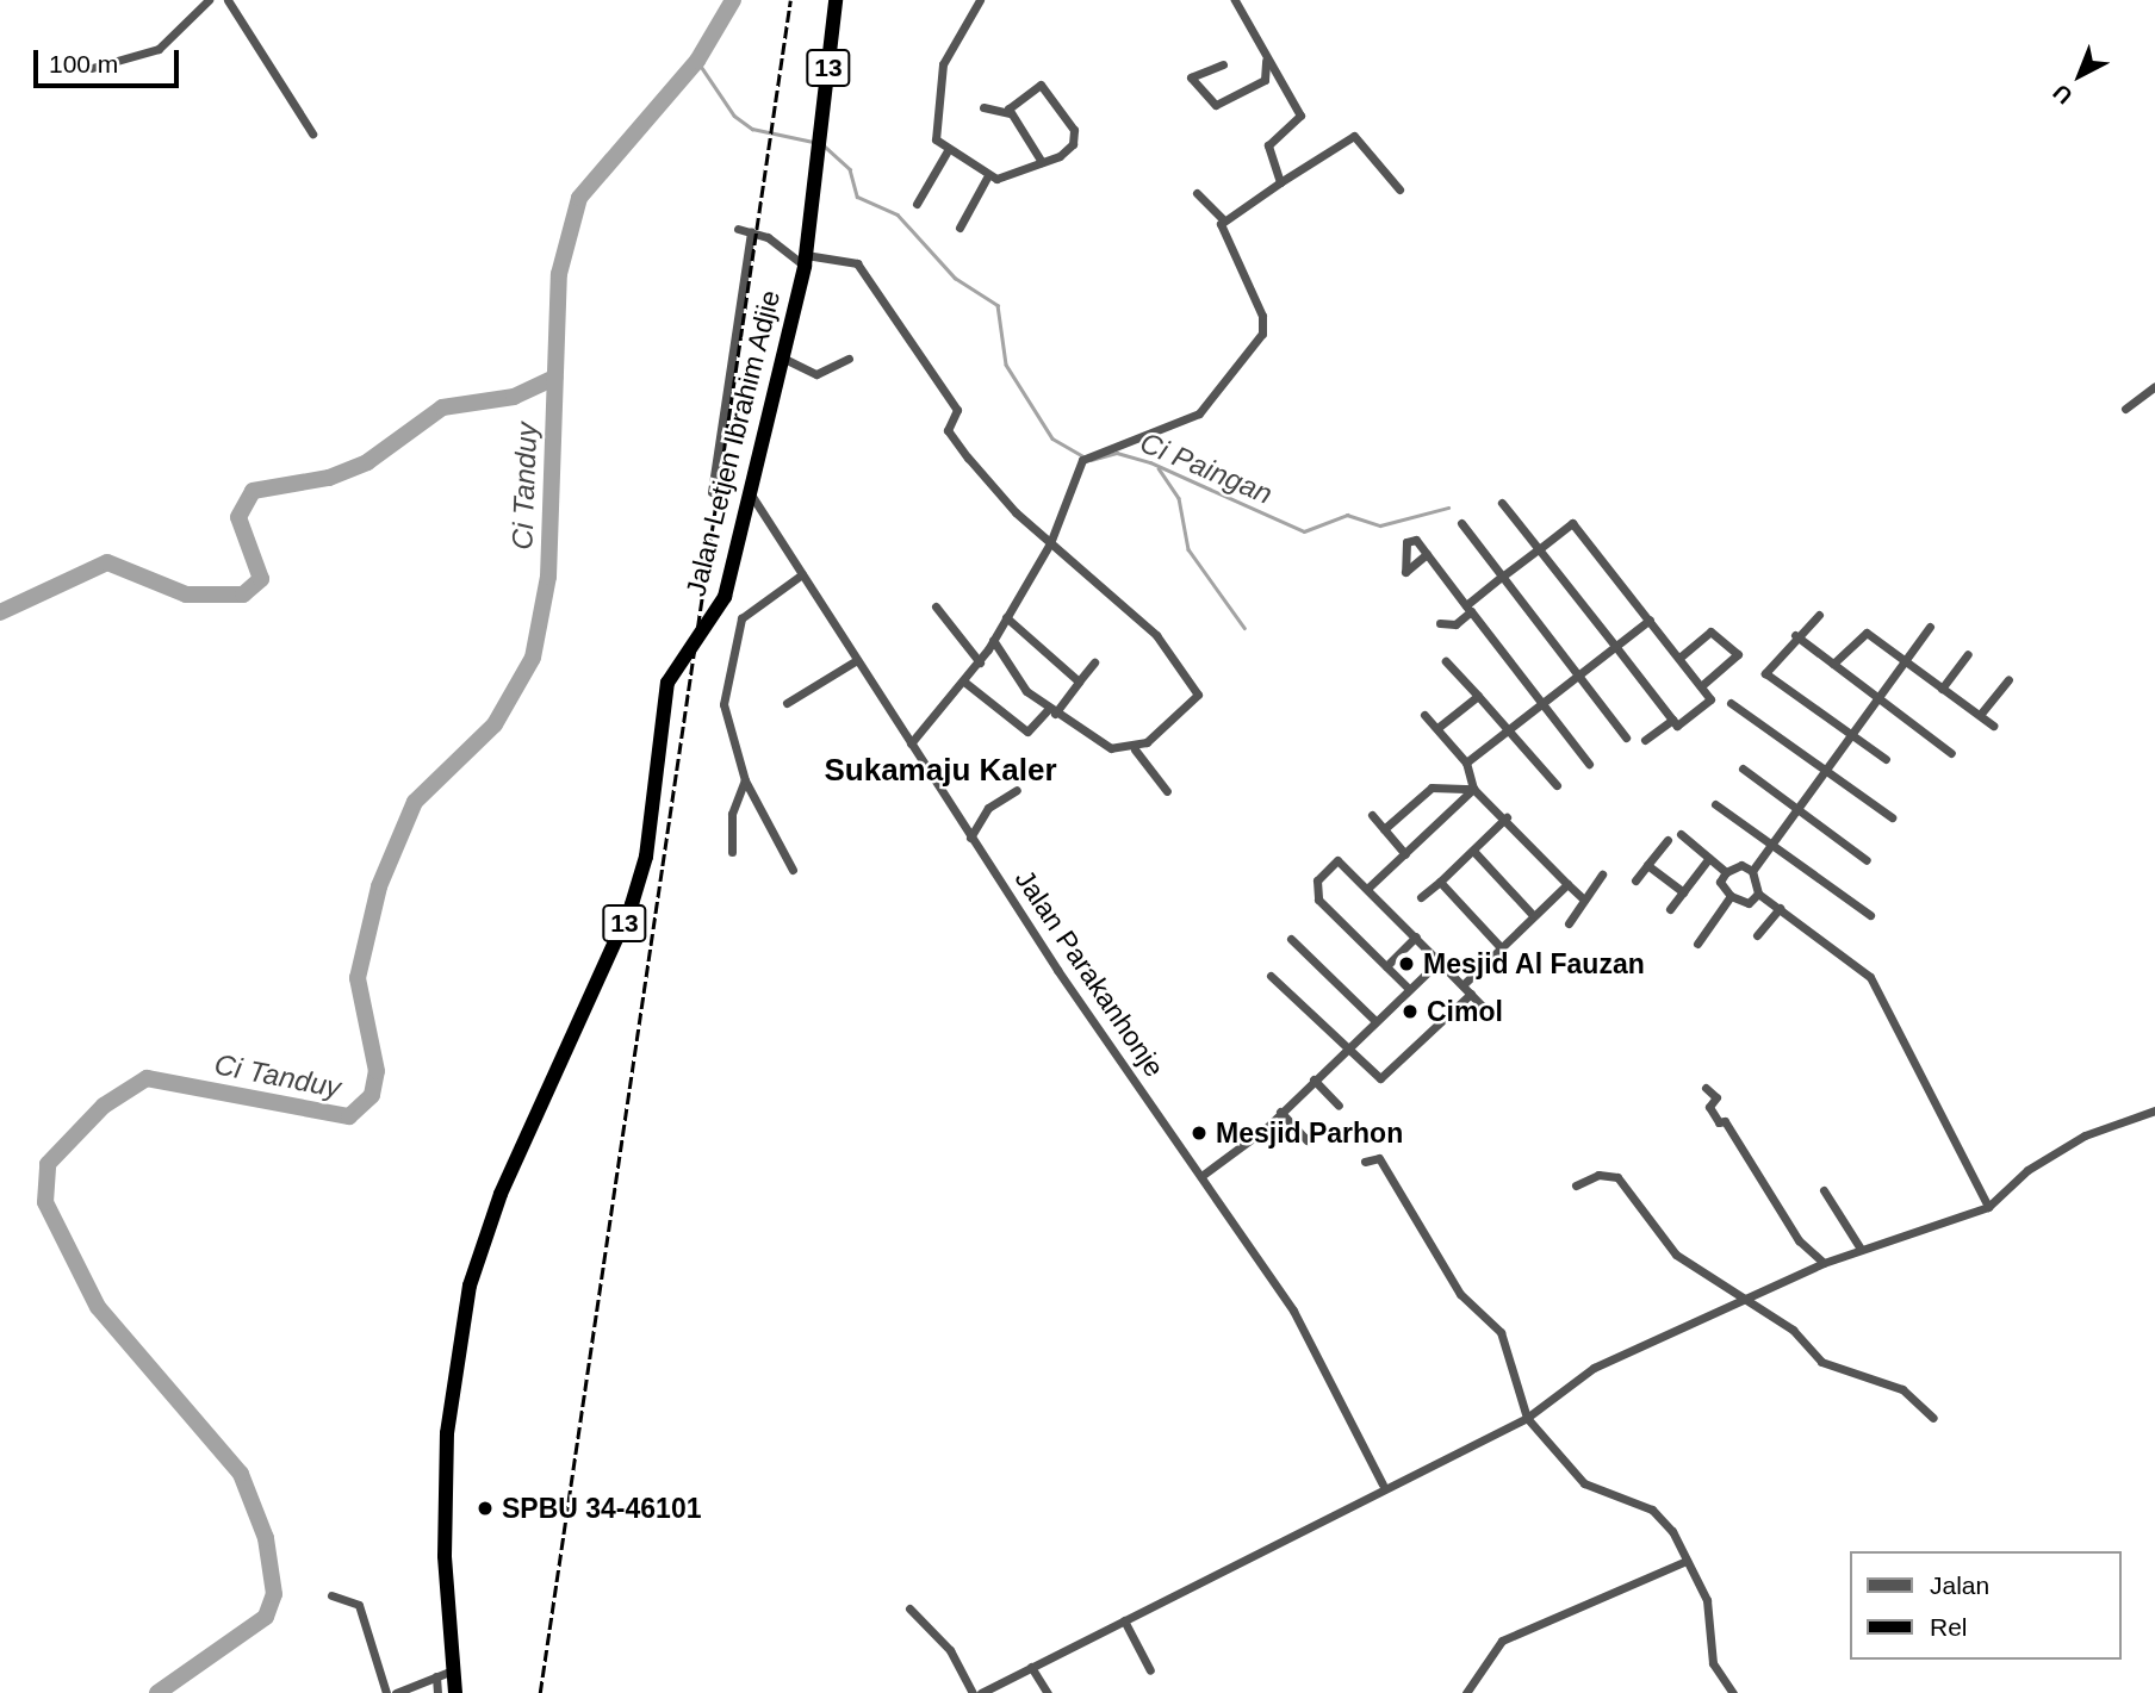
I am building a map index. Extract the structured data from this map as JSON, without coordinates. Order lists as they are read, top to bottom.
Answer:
{
  "streets": {
    "highway": ["13", "Jalan Letjen Ibrahim Adjie"],
    "street": ["Jalan Parakanhonje"]
  },
  "crossings": [
    ["Jalan Letjen Ibrahim Adjie", "Jalan Parakanhonje"]
  ],
  "districts": ["Sukamaju Kaler"],
  "water": ["Ci Paingan", "Ci Tanduy"],
  "places": [
    "Mesjid Al Fauzan",
    "Cimol",
    "Mesjid Parhon",
    "SPBU 34-46101"
  ],
  "legend": ["Jalan", "Rel"],
  "scale_bar": "100 m",
  "north": "bottom left"
}
